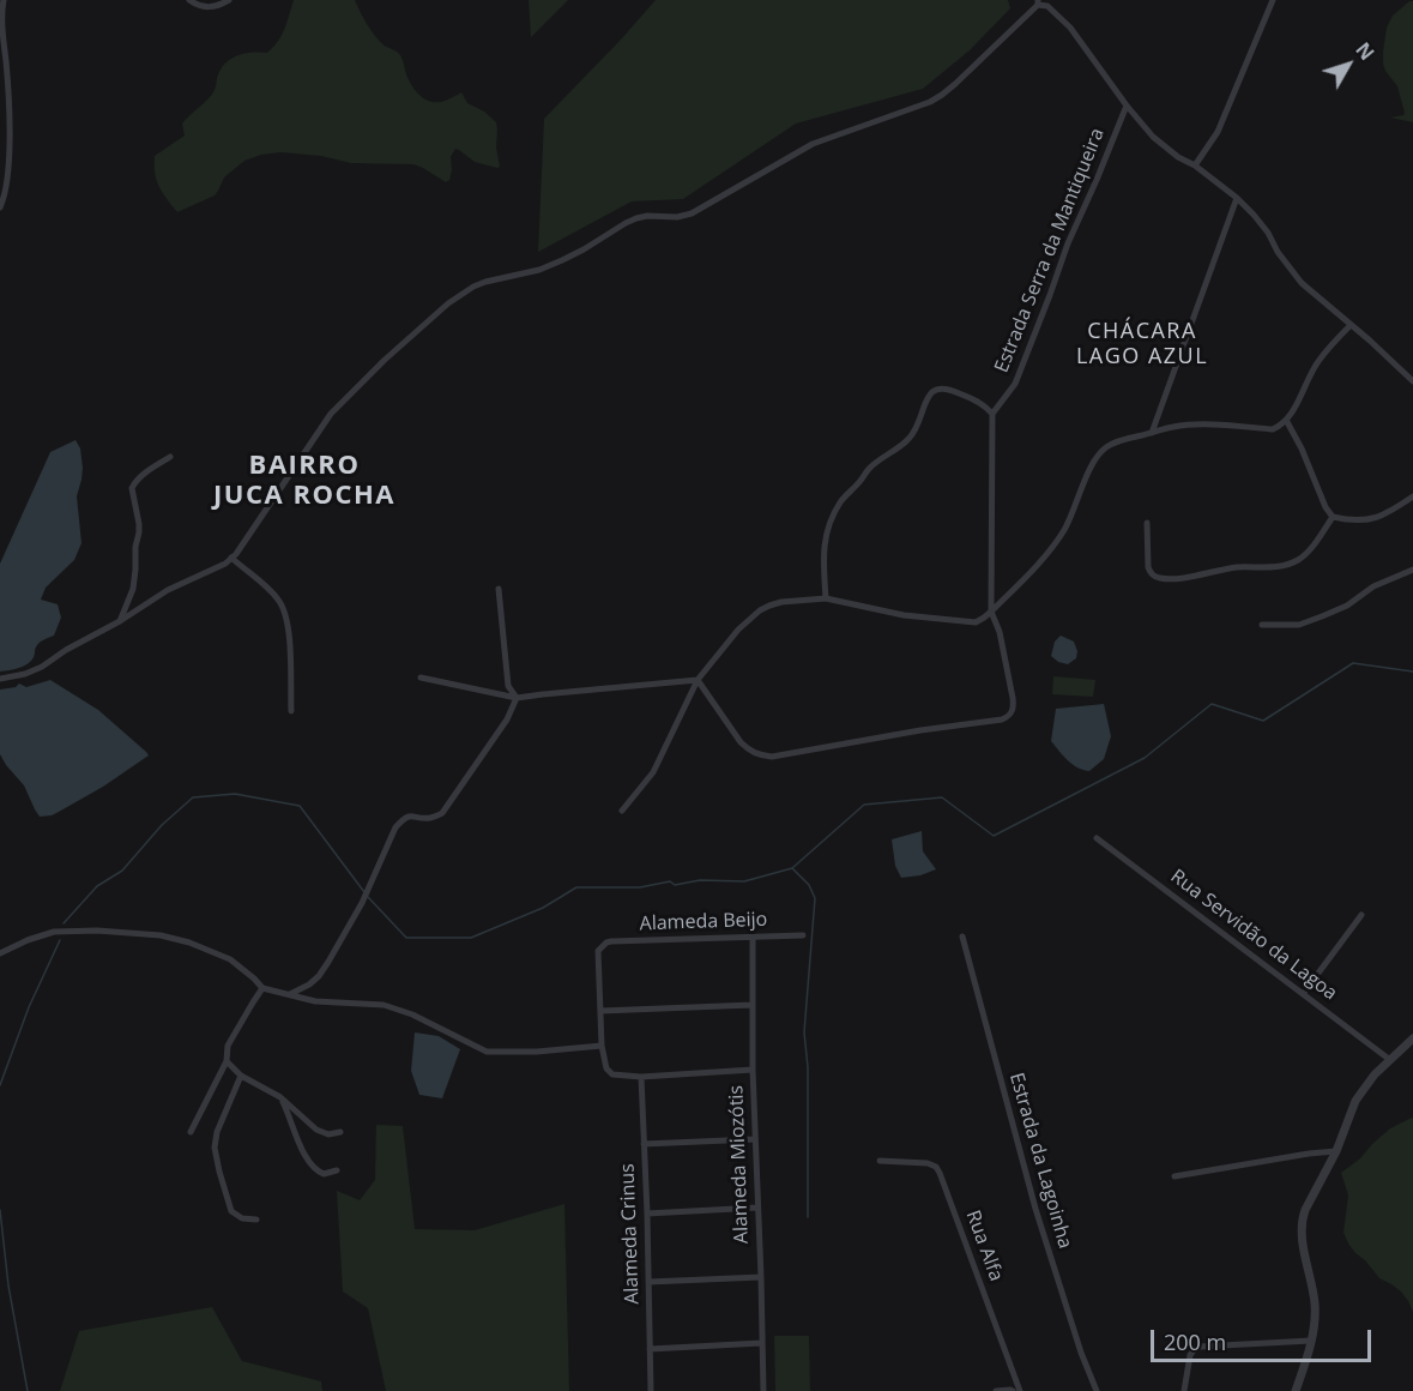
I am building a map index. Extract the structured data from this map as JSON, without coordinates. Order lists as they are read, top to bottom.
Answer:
{
  "streets": {
    "street": [
      "Estrada Serra da Mantiqueira",
      "Alameda Beijo",
      "Rua Servidão da Lagoa",
      "Estrada da Lagoinha",
      "Alameda Miozótis",
      "Alameda Crinus",
      "Rua Alfa"
    ]
  },
  "crossings": [
    ["Alameda Beijo", "Alameda Miozótis"]
  ],
  "districts": ["CHÁCARA LAGO AZUL", "BAIRRO JUCA ROCHA"],
  "scale_bar": "200 m",
  "north": "top right"
}
